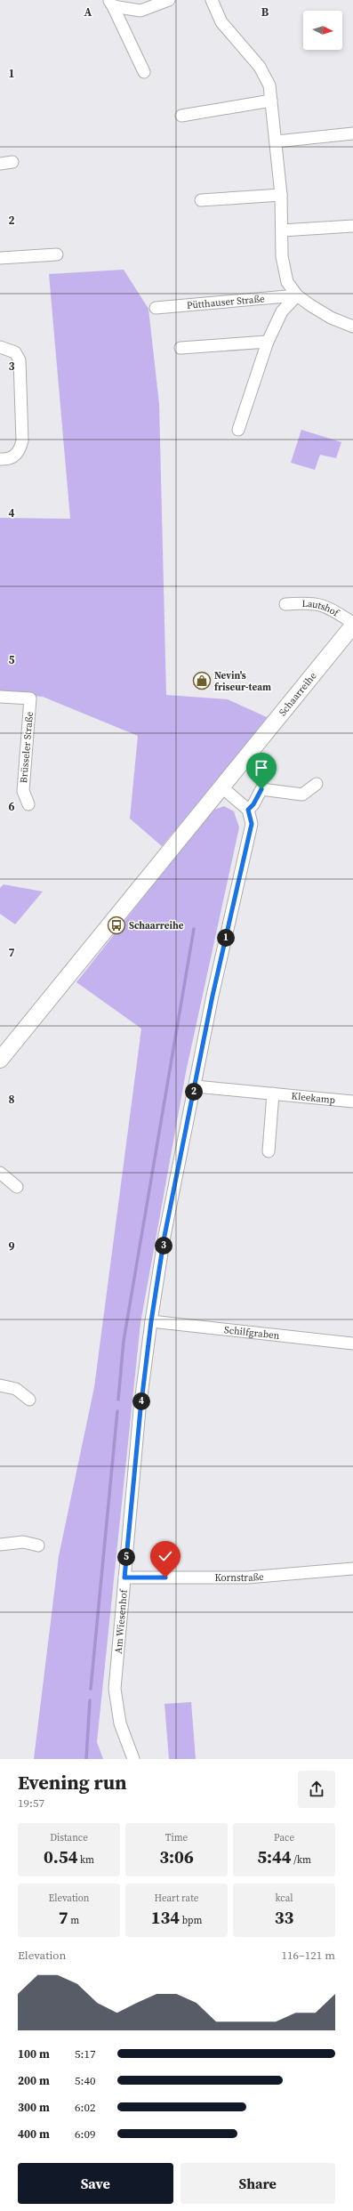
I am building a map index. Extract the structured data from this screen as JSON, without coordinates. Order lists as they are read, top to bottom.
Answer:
{
  "streets": {
    "main road": ["Schaarreihe"],
    "street": [
      "Pütthauser Straße",
      "Lautshof",
      "Brüsseler Straße",
      "Kleekamp",
      "Schilfgraben",
      "Kornstraße",
      "Am Wiesenhof"
    ]
  },
  "crossings": [
    ["Kleekamp", "Am Wiesenhof"],
    ["Schilfgraben", "Am Wiesenhof"],
    ["Kornstraße", "Am Wiesenhof"]
  ],
  "places": {
    "shop": ["Nevin's friseur-team"],
    "bus stop": ["Schaarreihe"]
  },
  "north": "right",
  "page": {
    "pins": [
      "1",
      "2",
      "3",
      "4",
      "5"
    ],
    "heading": ["Evening run", "19:57"],
    "stats": [
      ["Distance", "0.54 km"],
      ["Time", "3:06"],
      ["Pace", "5:44 /km"],
      ["Elevation", "7 m"],
      ["Heart rate", "134 bpm"],
      ["kcal", "33"]
    ],
    "chart": ["Elevation", "116–121 m"],
    "list": [
      {
        "name": "100 m",
        "note": "5:17"
      },
      {
        "name": "200 m",
        "note": "5:40"
      },
      {
        "name": "300 m",
        "note": "6:02"
      },
      {
        "name": "400 m",
        "note": "6:09"
      }
    ],
    "buttons": ["Save", "Share"]
  },
  "grid": {
    "columns": ["A", "B"],
    "rows": [
      "1",
      "2",
      "3",
      "4",
      "5",
      "6",
      "7",
      "8",
      "9"
    ]
  }
}
